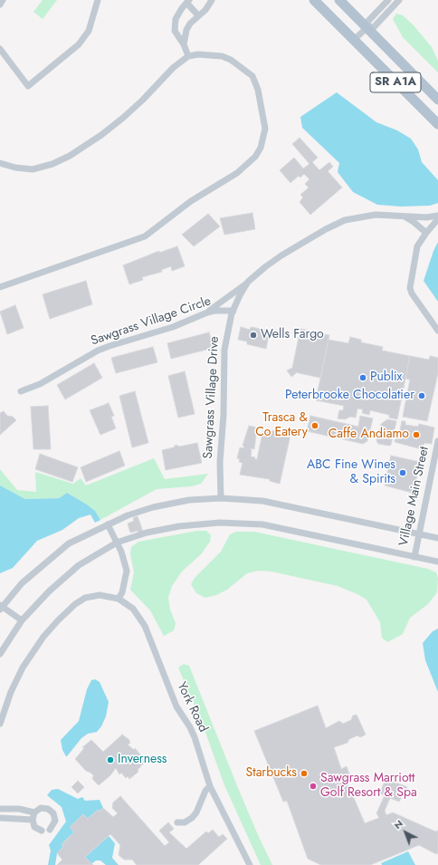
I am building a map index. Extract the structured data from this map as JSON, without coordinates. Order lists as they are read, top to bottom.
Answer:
{
  "streets": {
    "main road": ["SR A1A"],
    "street": [
      "Sawgrass Village Circle",
      "Sawgrass Village Drive",
      "Village Main Street",
      "York Road"
    ]
  },
  "crossings": [
    ["Sawgrass Village Circle", "Sawgrass Village Drive"]
  ],
  "places": [
    "Wells Fargo",
    "Publix",
    "Peterbrooke Chocolatier",
    "Trasca & Co Eatery",
    "Caffe Andiamo",
    "ABC Fine Wines & Spirits",
    "Inverness",
    "Starbucks",
    "Sawgrass Marriott Golf Resort & Spa"
  ],
  "north": "top left"
}
